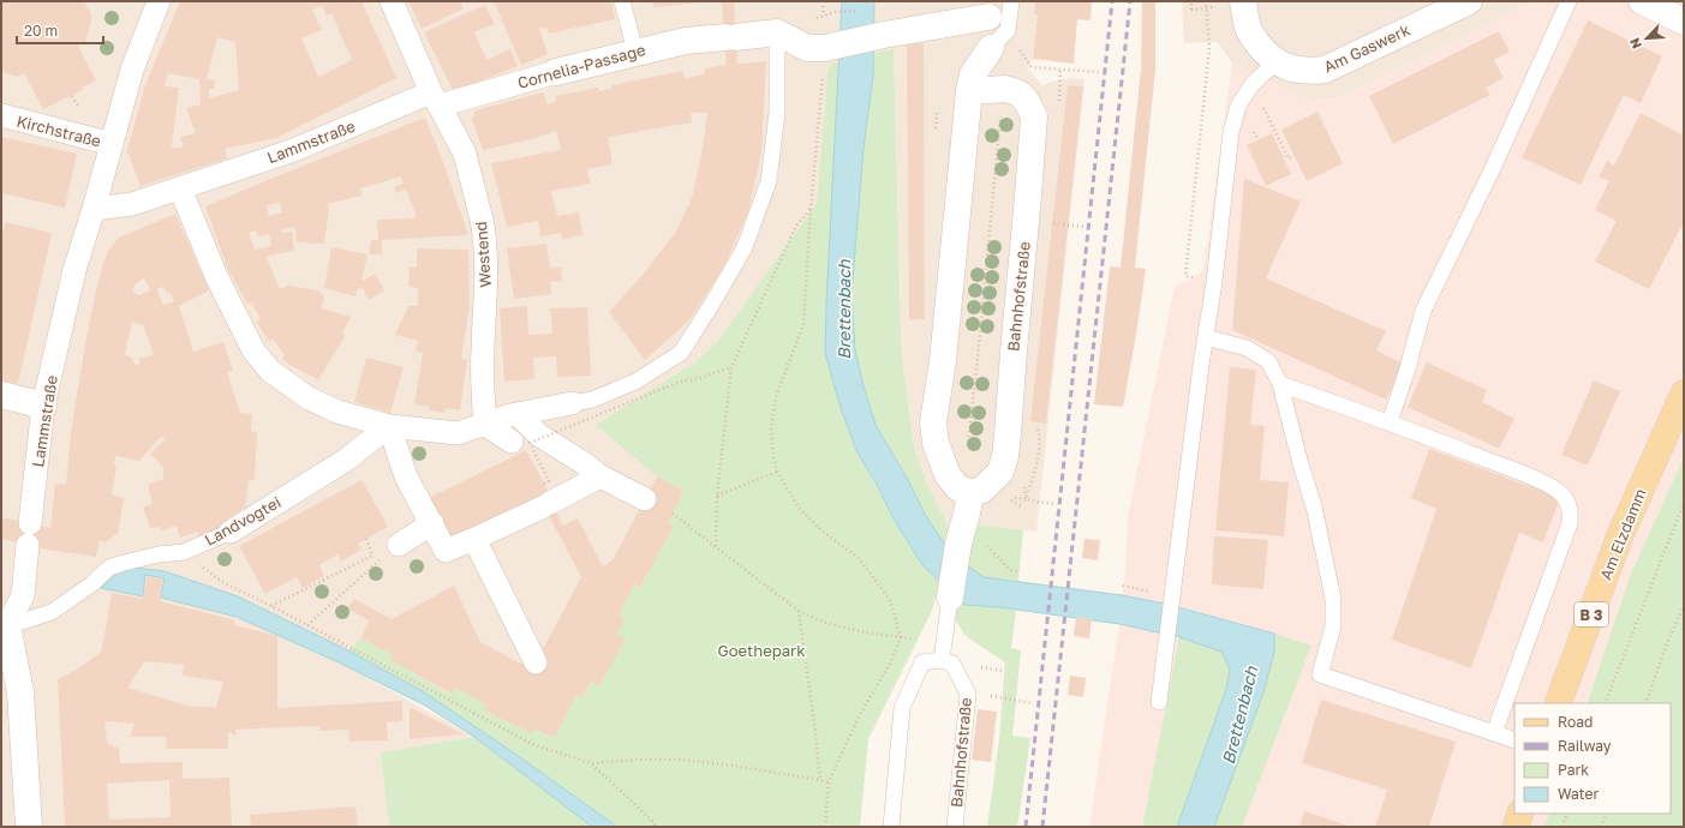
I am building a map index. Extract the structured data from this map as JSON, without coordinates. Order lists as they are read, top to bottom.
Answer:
{
  "streets": {
    "main road": ["Am Elzdamm", "B 3"],
    "street": [
      "Am Gaswerk",
      "Cornelia-Passage",
      "Kirchstraße",
      "Lammstraße",
      "Westend",
      "Bahnhofstraße",
      "Landvogtei"
    ]
  },
  "crossings": [
    ["Cornelia-Passage", "Lammstraße"],
    ["Cornelia-Passage", "Westend"],
    ["Kirchstraße", "Lammstraße"],
    ["Lammstraße", "Westend"],
    ["Lammstraße", "Landvogtei"]
  ],
  "water": ["Brettenbach"],
  "parks": ["Goethepark"],
  "legend": [
    "Road",
    "Railway",
    "Park",
    "Water"
  ],
  "scale_bar": "20 m",
  "north": "bottom left"
}
